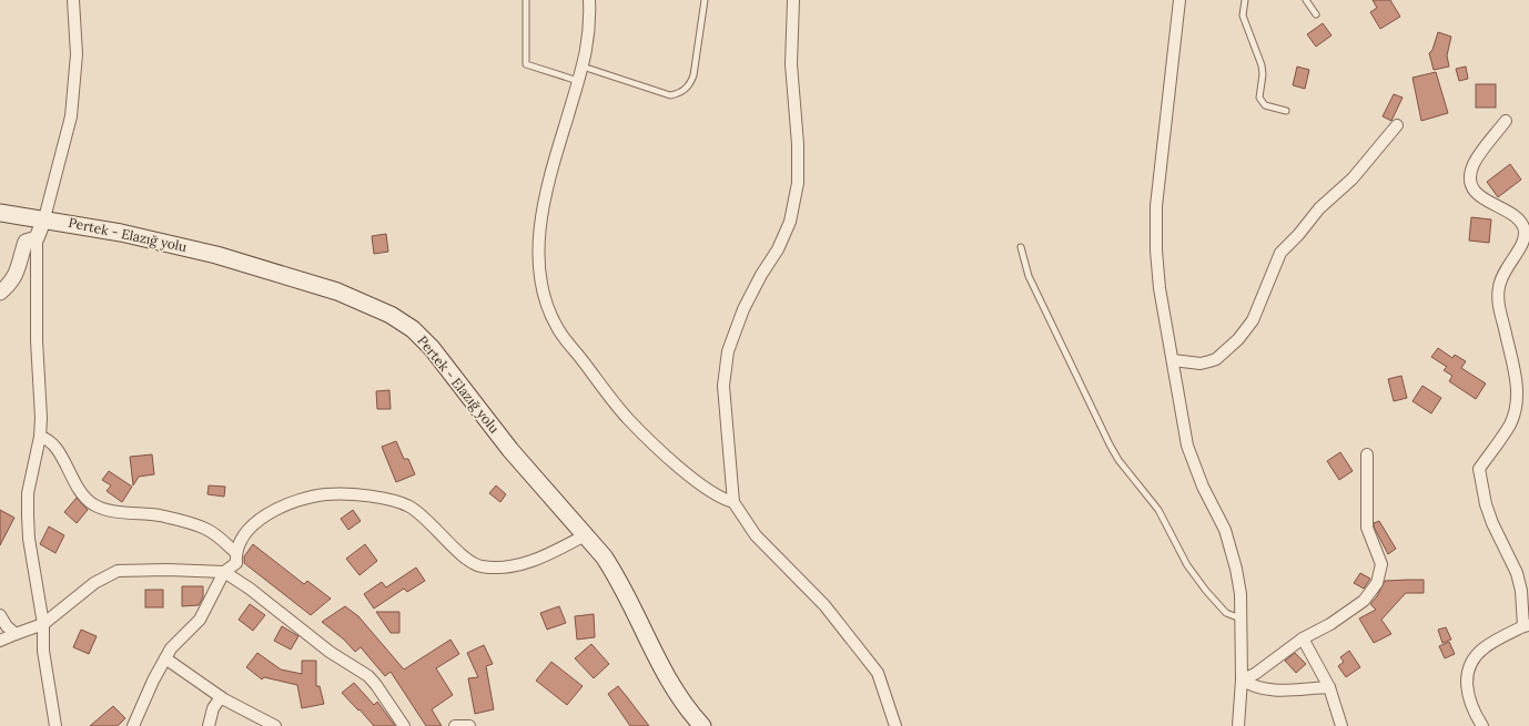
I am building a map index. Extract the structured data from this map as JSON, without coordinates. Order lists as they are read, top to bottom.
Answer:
{
  "streets": {
    "main road": ["Pertek - Elazığ yolu"]
  }
}
